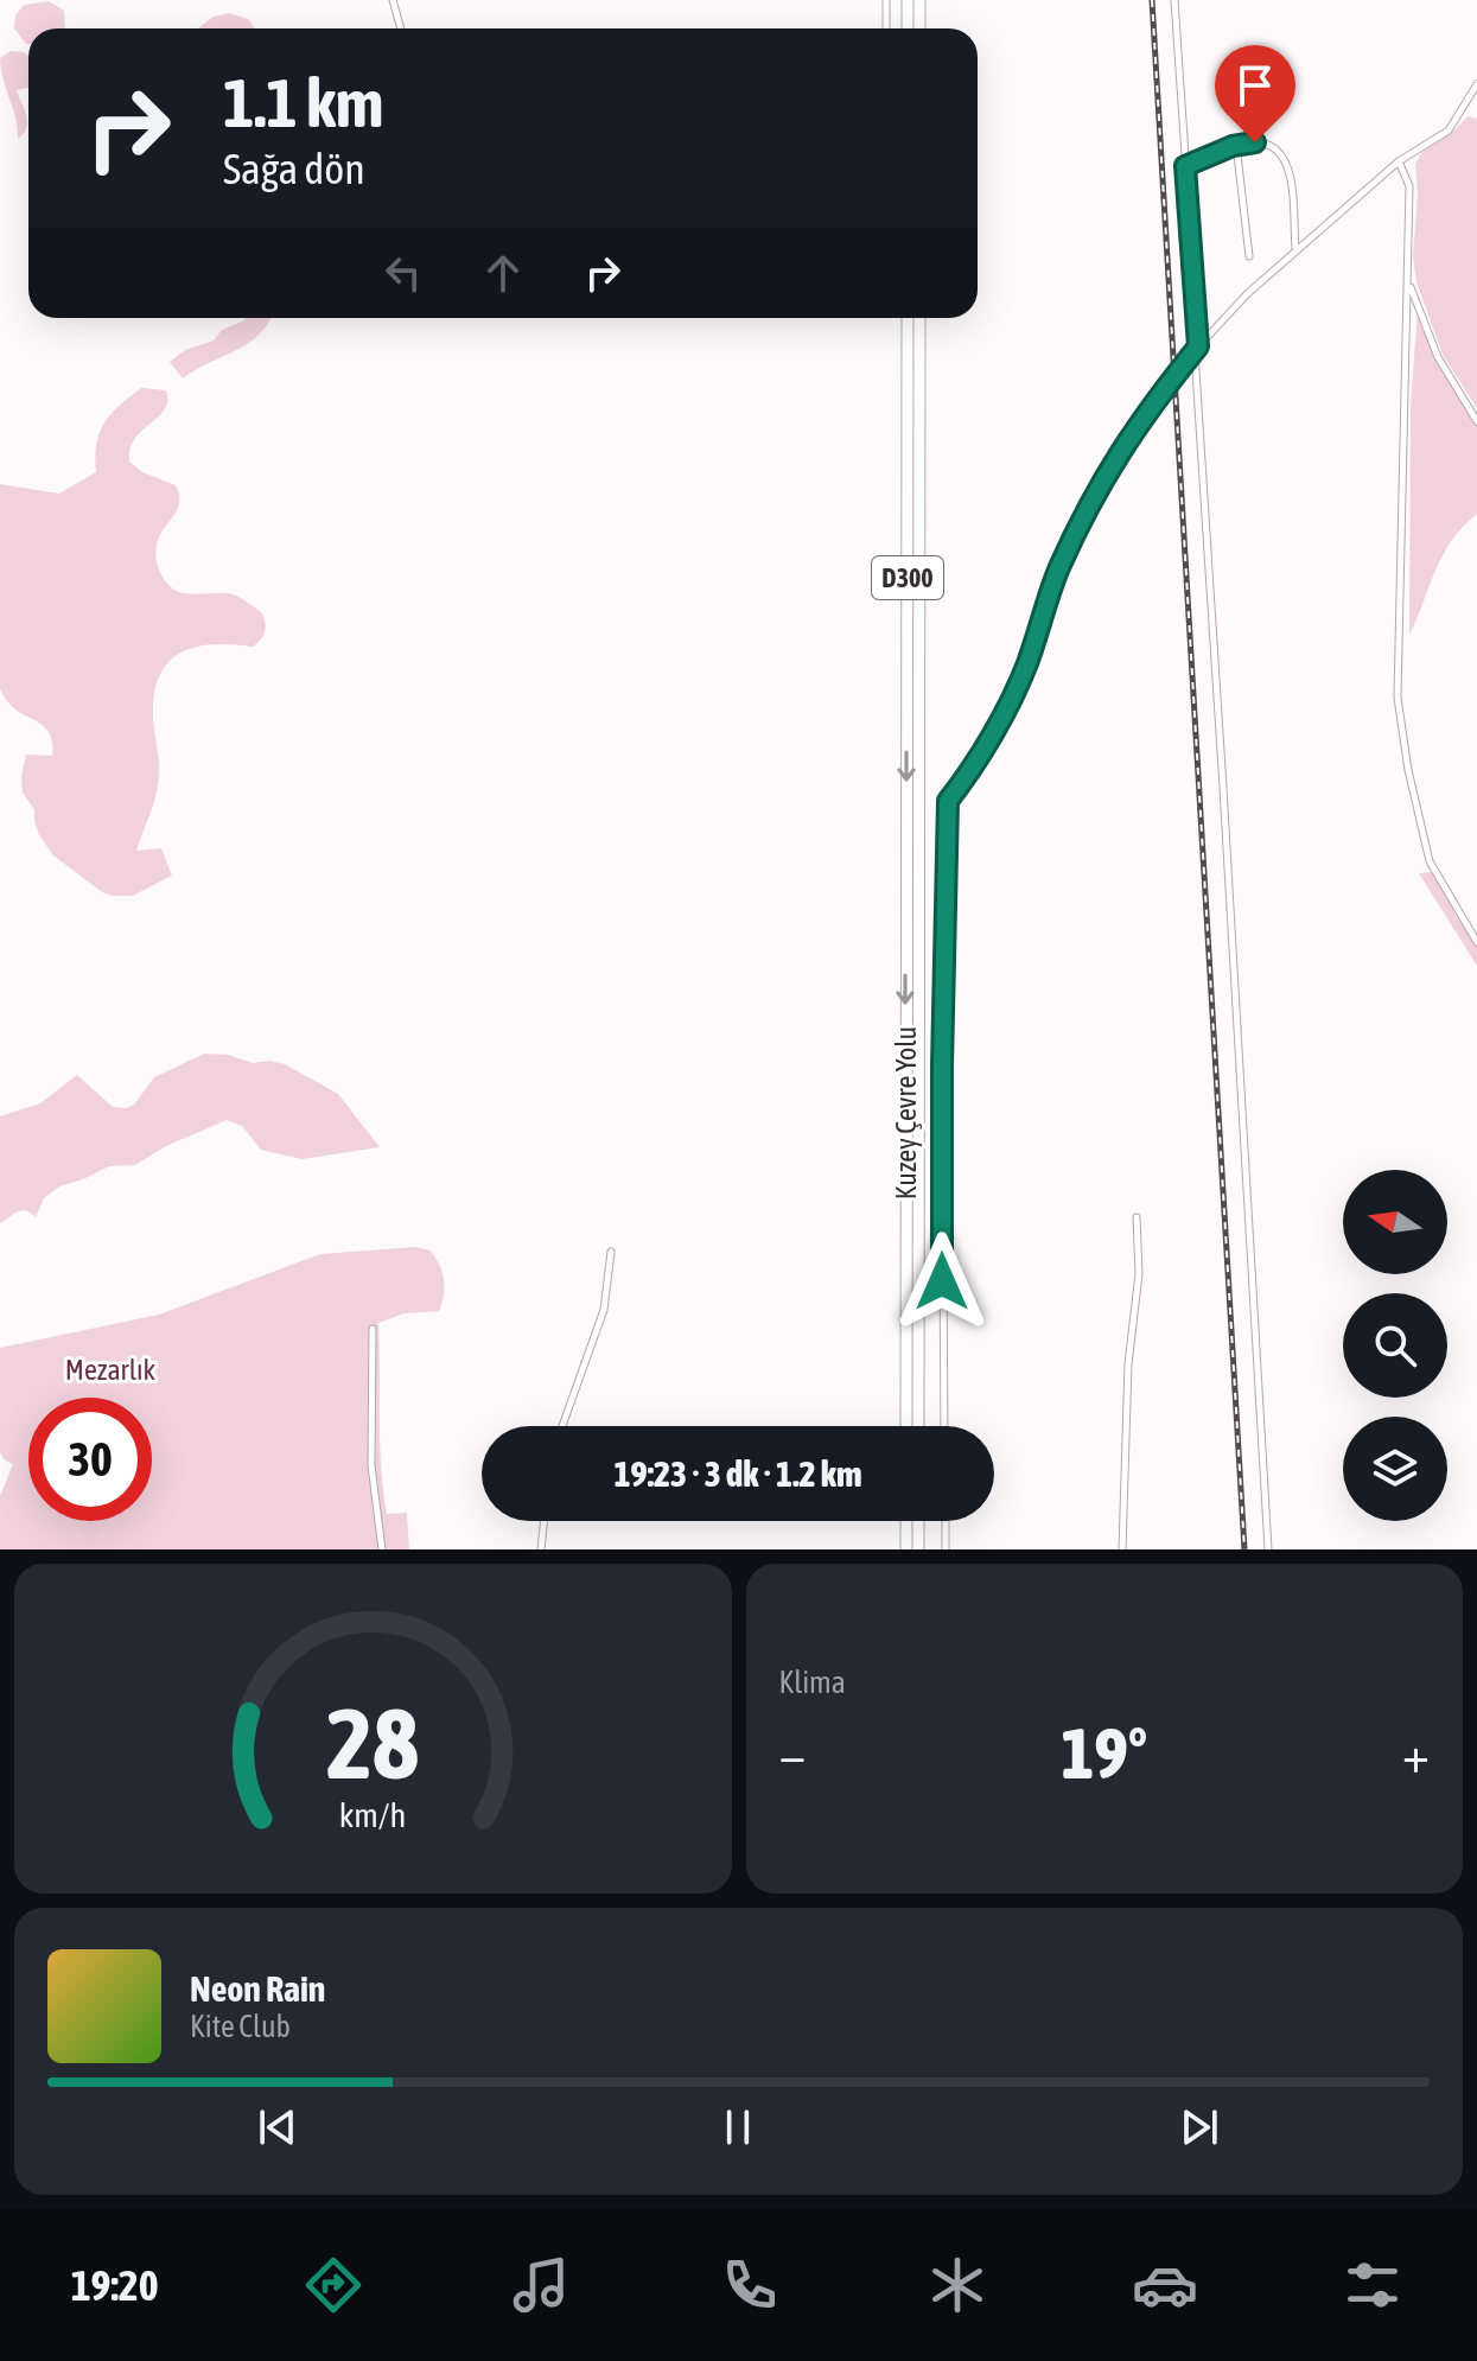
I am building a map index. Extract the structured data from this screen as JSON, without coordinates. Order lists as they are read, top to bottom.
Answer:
{
  "streets": {
    "highway": ["D300", "Kuzey Çevre Yolu"]
  },
  "crossings": [
    ["D300", "Kuzey Çevre Yolu"]
  ],
  "parks": ["Mezarlık"],
  "north": "left",
  "page": {
    "turn": ["1.1 km", "Sağa dön"],
    "limit": "30",
    "trip": "19:23 · 3 dk · 1.2 km",
    "tile": "Klima",
    "heat": ["−", "19°", "+"],
    "song": ["Neon Rain", "Kite Club"],
    "tabs": "19:20",
    "gauge": ["28", "km/h"]
  }
}
